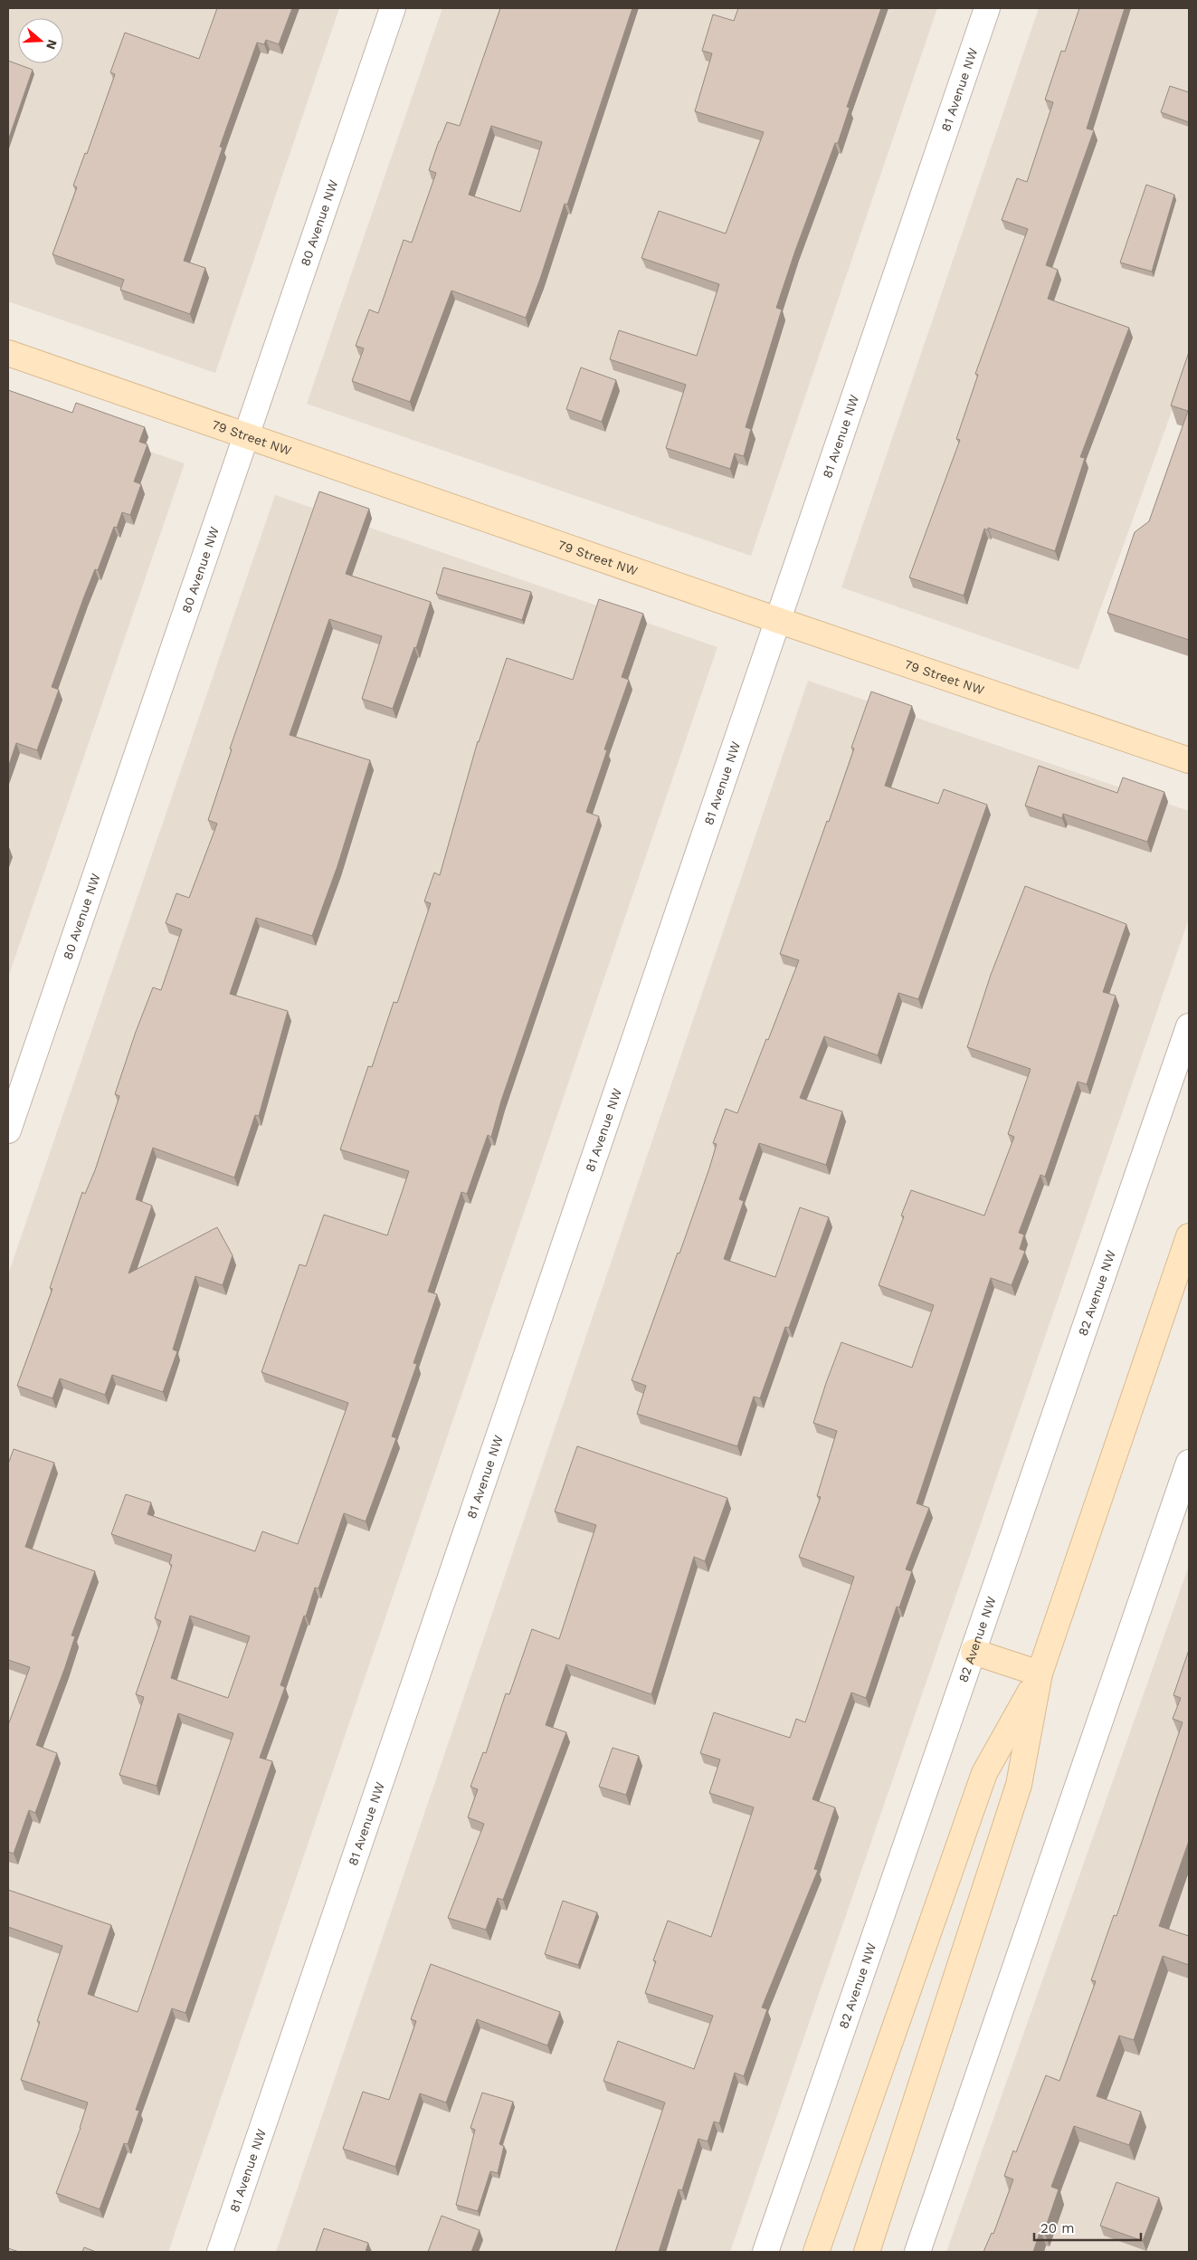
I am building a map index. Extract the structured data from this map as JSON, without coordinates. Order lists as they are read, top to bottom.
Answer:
{
  "streets": {
    "main road": ["79 Street NW"],
    "street": ["81 Avenue NW", "80 Avenue NW", "82 Avenue NW"]
  },
  "crossings": [
    ["81 Avenue NW", "79 Street NW"],
    ["80 Avenue NW", "79 Street NW"]
  ],
  "scale_bar": "20 m",
  "north": "right"
}
